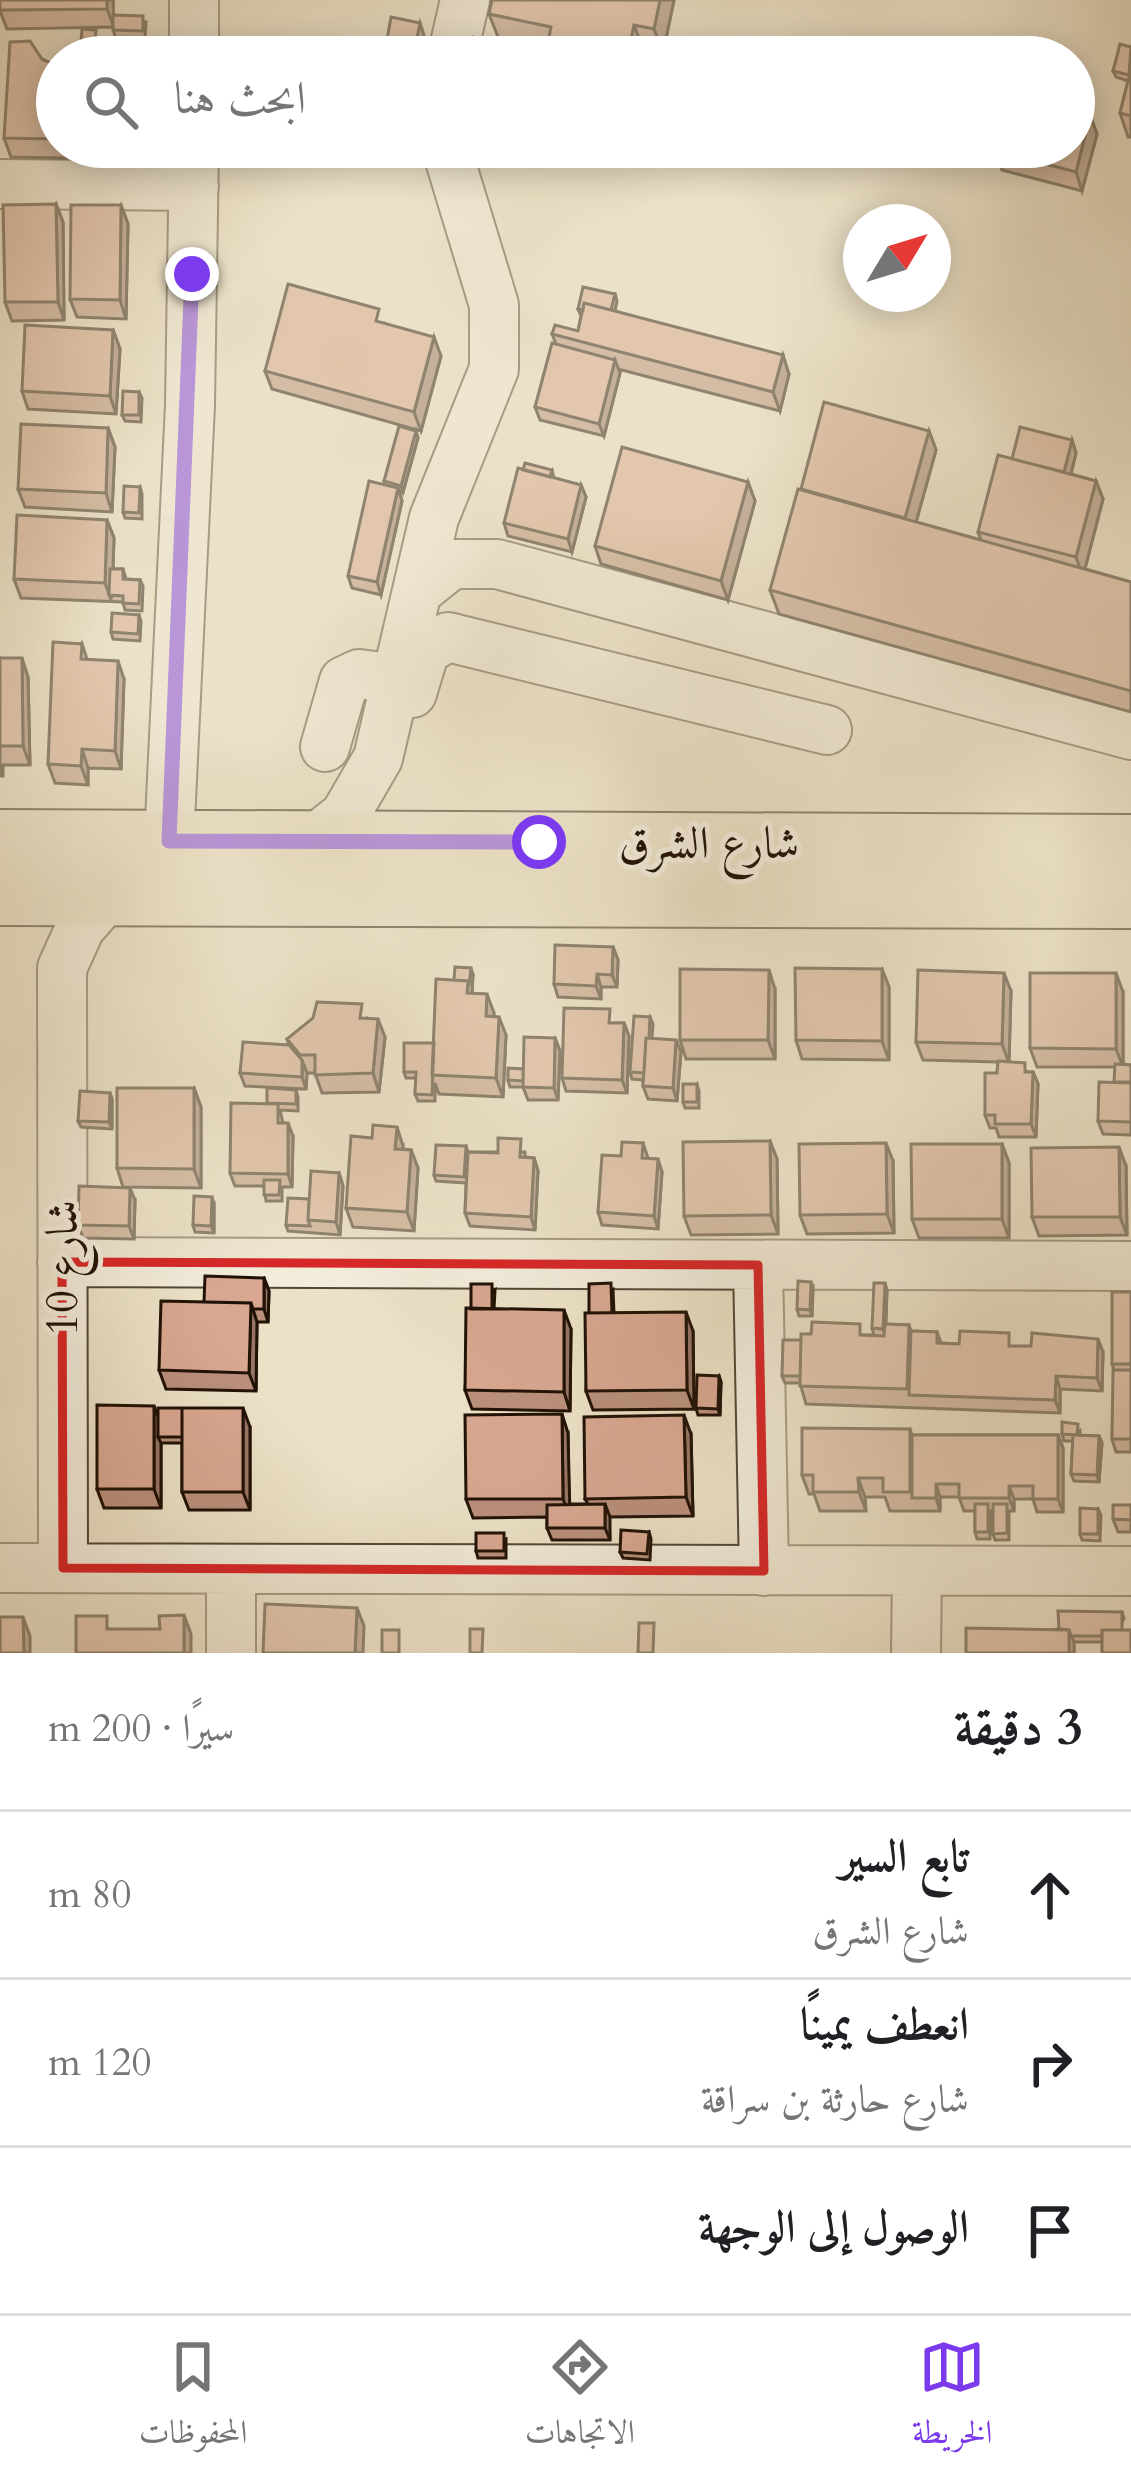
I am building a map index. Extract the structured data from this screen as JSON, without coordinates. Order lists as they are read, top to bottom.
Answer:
{
  "streets": {
    "main road": ["شارع الشرق"],
    "street": ["شارع 10"]
  },
  "crossings": [
    ["شارع الشرق", "شارع 10"]
  ],
  "north": "top right",
  "page": {
    "search": "ابحث هنا",
    "heading": ["3 دقيقة", "سيرًا · 200 m"],
    "list": [
      ["تابع السير", "شارع الشرق", "80 m"],
      ["انعطف يمينًا", "شارع حارثة بن سراقة", "120 m"],
      "الوصول إلى الوجهة"
    ],
    "nav": ["الخريطة", "الاتجاهات", "المحفوظات"]
  }
}
